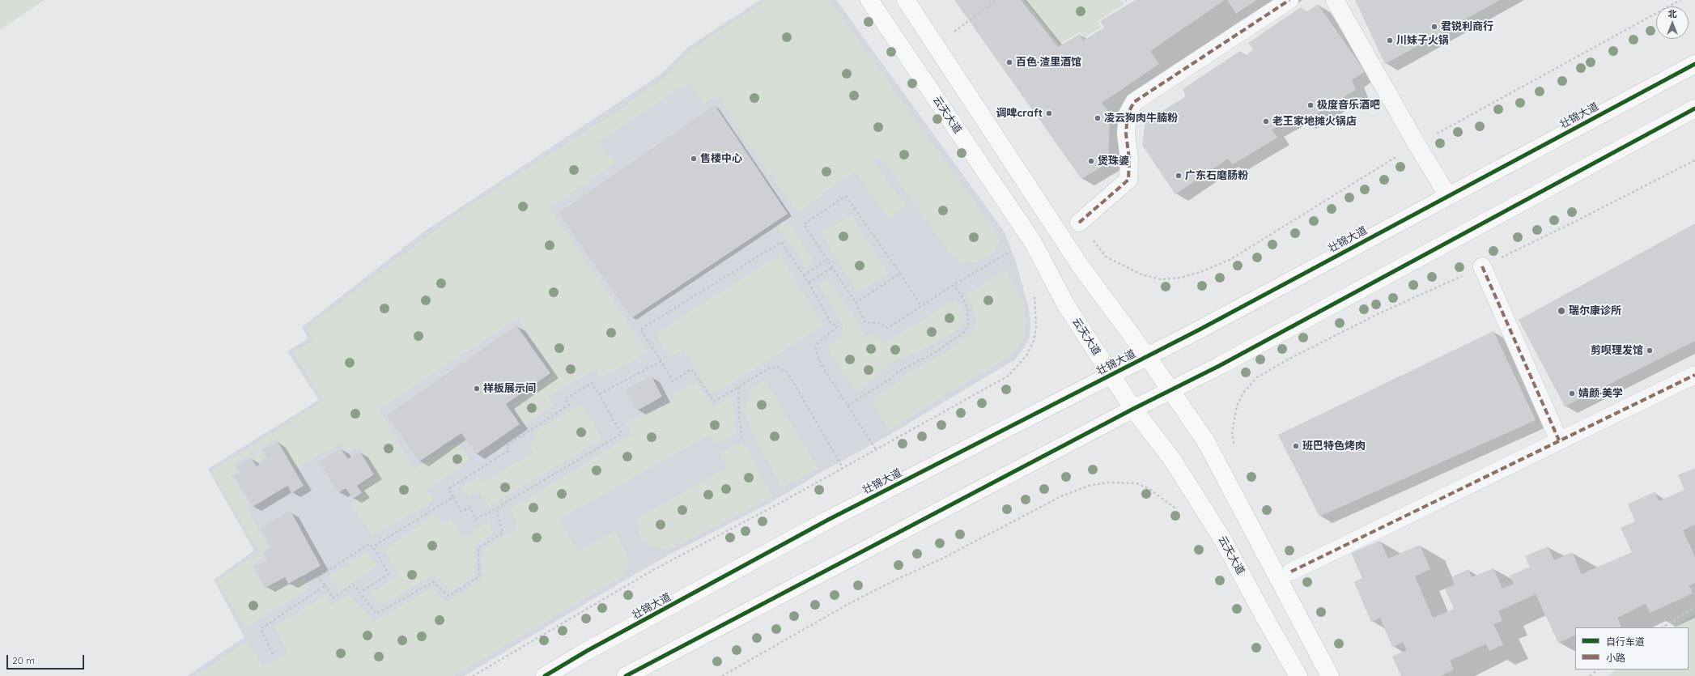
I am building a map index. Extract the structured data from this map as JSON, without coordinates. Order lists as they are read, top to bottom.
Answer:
{
  "streets": {
    "main road": ["云天大道", "壮锦大道"]
  },
  "crossings": [
    ["云天大道", "壮锦大道"]
  ],
  "places": [
    "君锐利商行",
    "川妹子火锅",
    "百色·渣里酒馆",
    "极度音乐酒吧",
    "调啤craft",
    "凌云狗肉牛腩粉",
    "老王家地摊火锅店",
    "售楼中心",
    "煲珠婆",
    "广东石磨肠粉",
    "瑞尔康诊所",
    "剪呗理发馆",
    "样板展示间",
    "婧颜·美学",
    "班巴特色烤肉"
  ],
  "legend": ["自行车道", "小路"],
  "scale_bar": "20 m",
  "north": "top"
}
